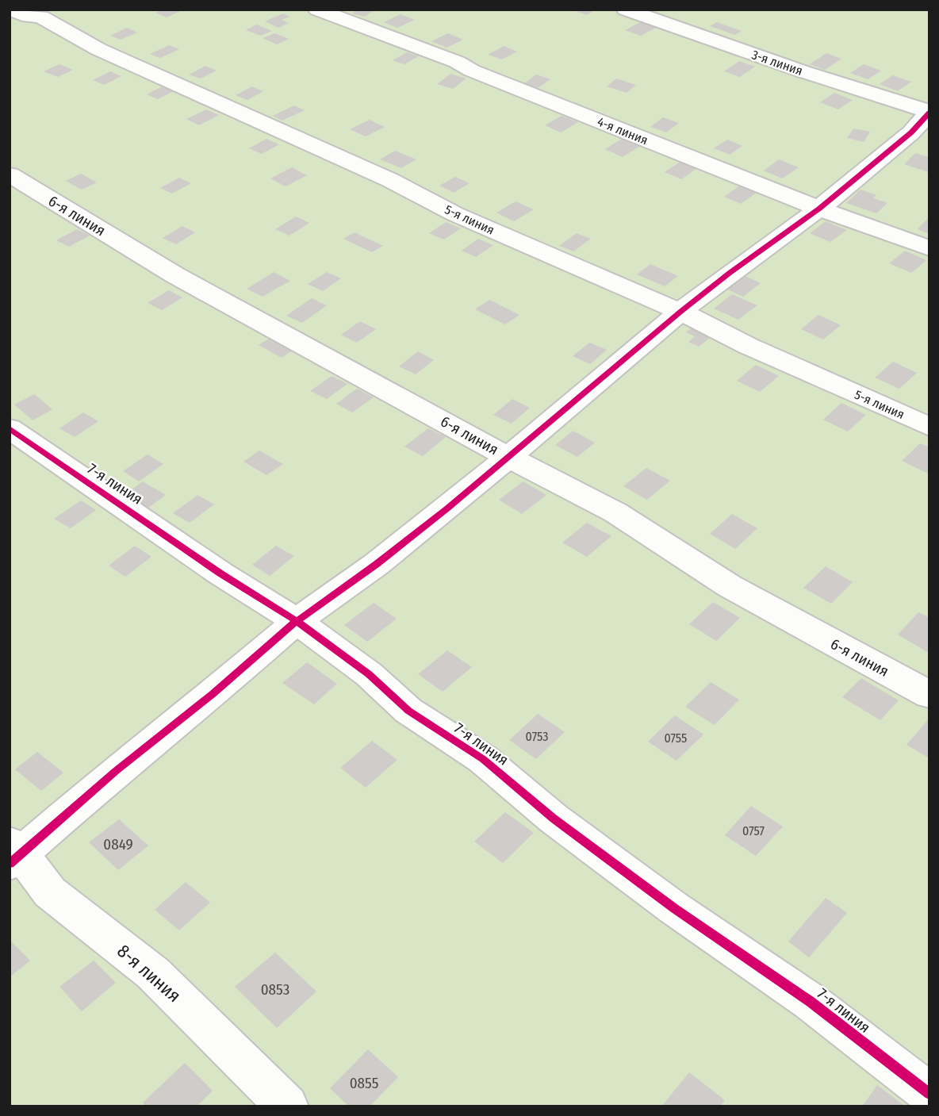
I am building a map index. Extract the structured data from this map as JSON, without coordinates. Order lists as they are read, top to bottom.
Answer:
{
  "streets": {
    "street": [
      "3-я линия",
      "4-я линия",
      "6-я линия",
      "5-я линия",
      "7-я линия",
      "8-я линия"
    ]
  },
  "house_numbers": [
    "0753",
    "0755",
    "0757",
    "0849",
    "0853",
    "0855"
  ]
}
